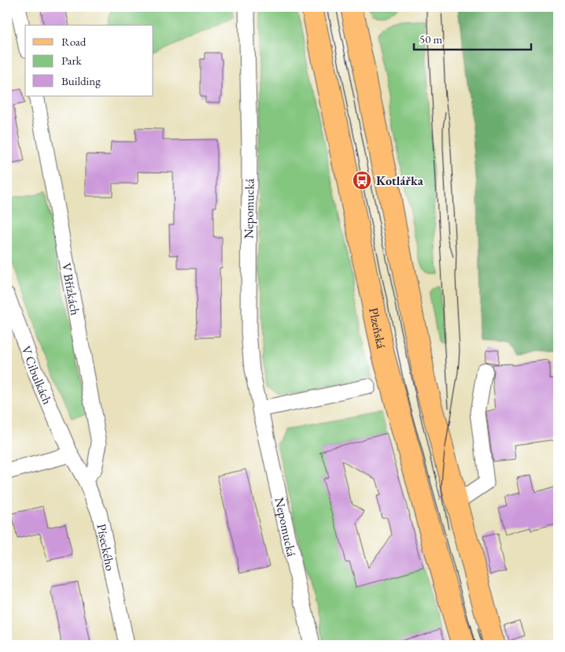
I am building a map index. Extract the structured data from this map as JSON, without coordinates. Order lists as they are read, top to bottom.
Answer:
{
  "streets": {
    "main road": ["Plzeňská"],
    "street": [
      "Nepomucká",
      "V Břízkách",
      "V Cibulkách",
      "Píseckého"
    ]
  },
  "crossings": [
    ["V Břízkách", "Píseckého"],
    ["V Cibulkách", "Píseckého"]
  ],
  "places": {
    "bus stop": ["Kotlářka"]
  },
  "legend": ["Road", "Park", "Building"],
  "scale_bar": "50 m"
}
